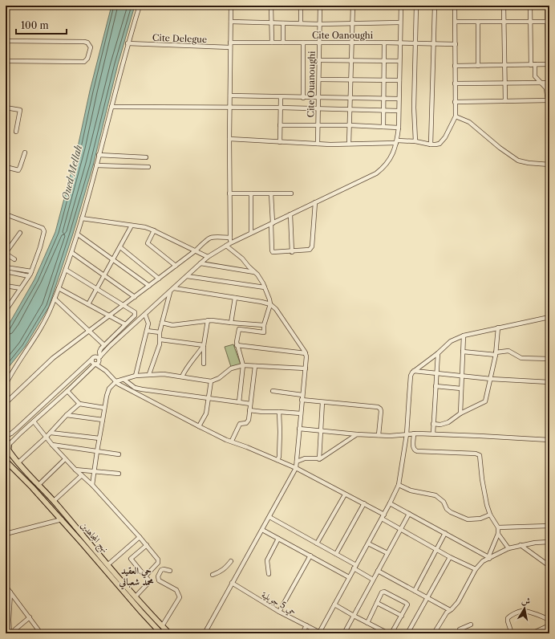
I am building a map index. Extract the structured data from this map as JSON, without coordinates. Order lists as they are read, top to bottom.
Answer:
{
  "streets": {
    "main road": ["نهج المجاهدين"],
    "street": [
      "Cite Oanoughi",
      "Cite Delegue",
      "Cite Ouanoughi",
      "حي 5 جويلية"
    ]
  },
  "crossings": [
    ["Cite Oanoughi", "Cite Ouanoughi"]
  ],
  "districts": ["حي العقيد محمد شعباني"],
  "water": ["Oued Mellah"],
  "scale_bar": "100 m",
  "north": "top"
}
